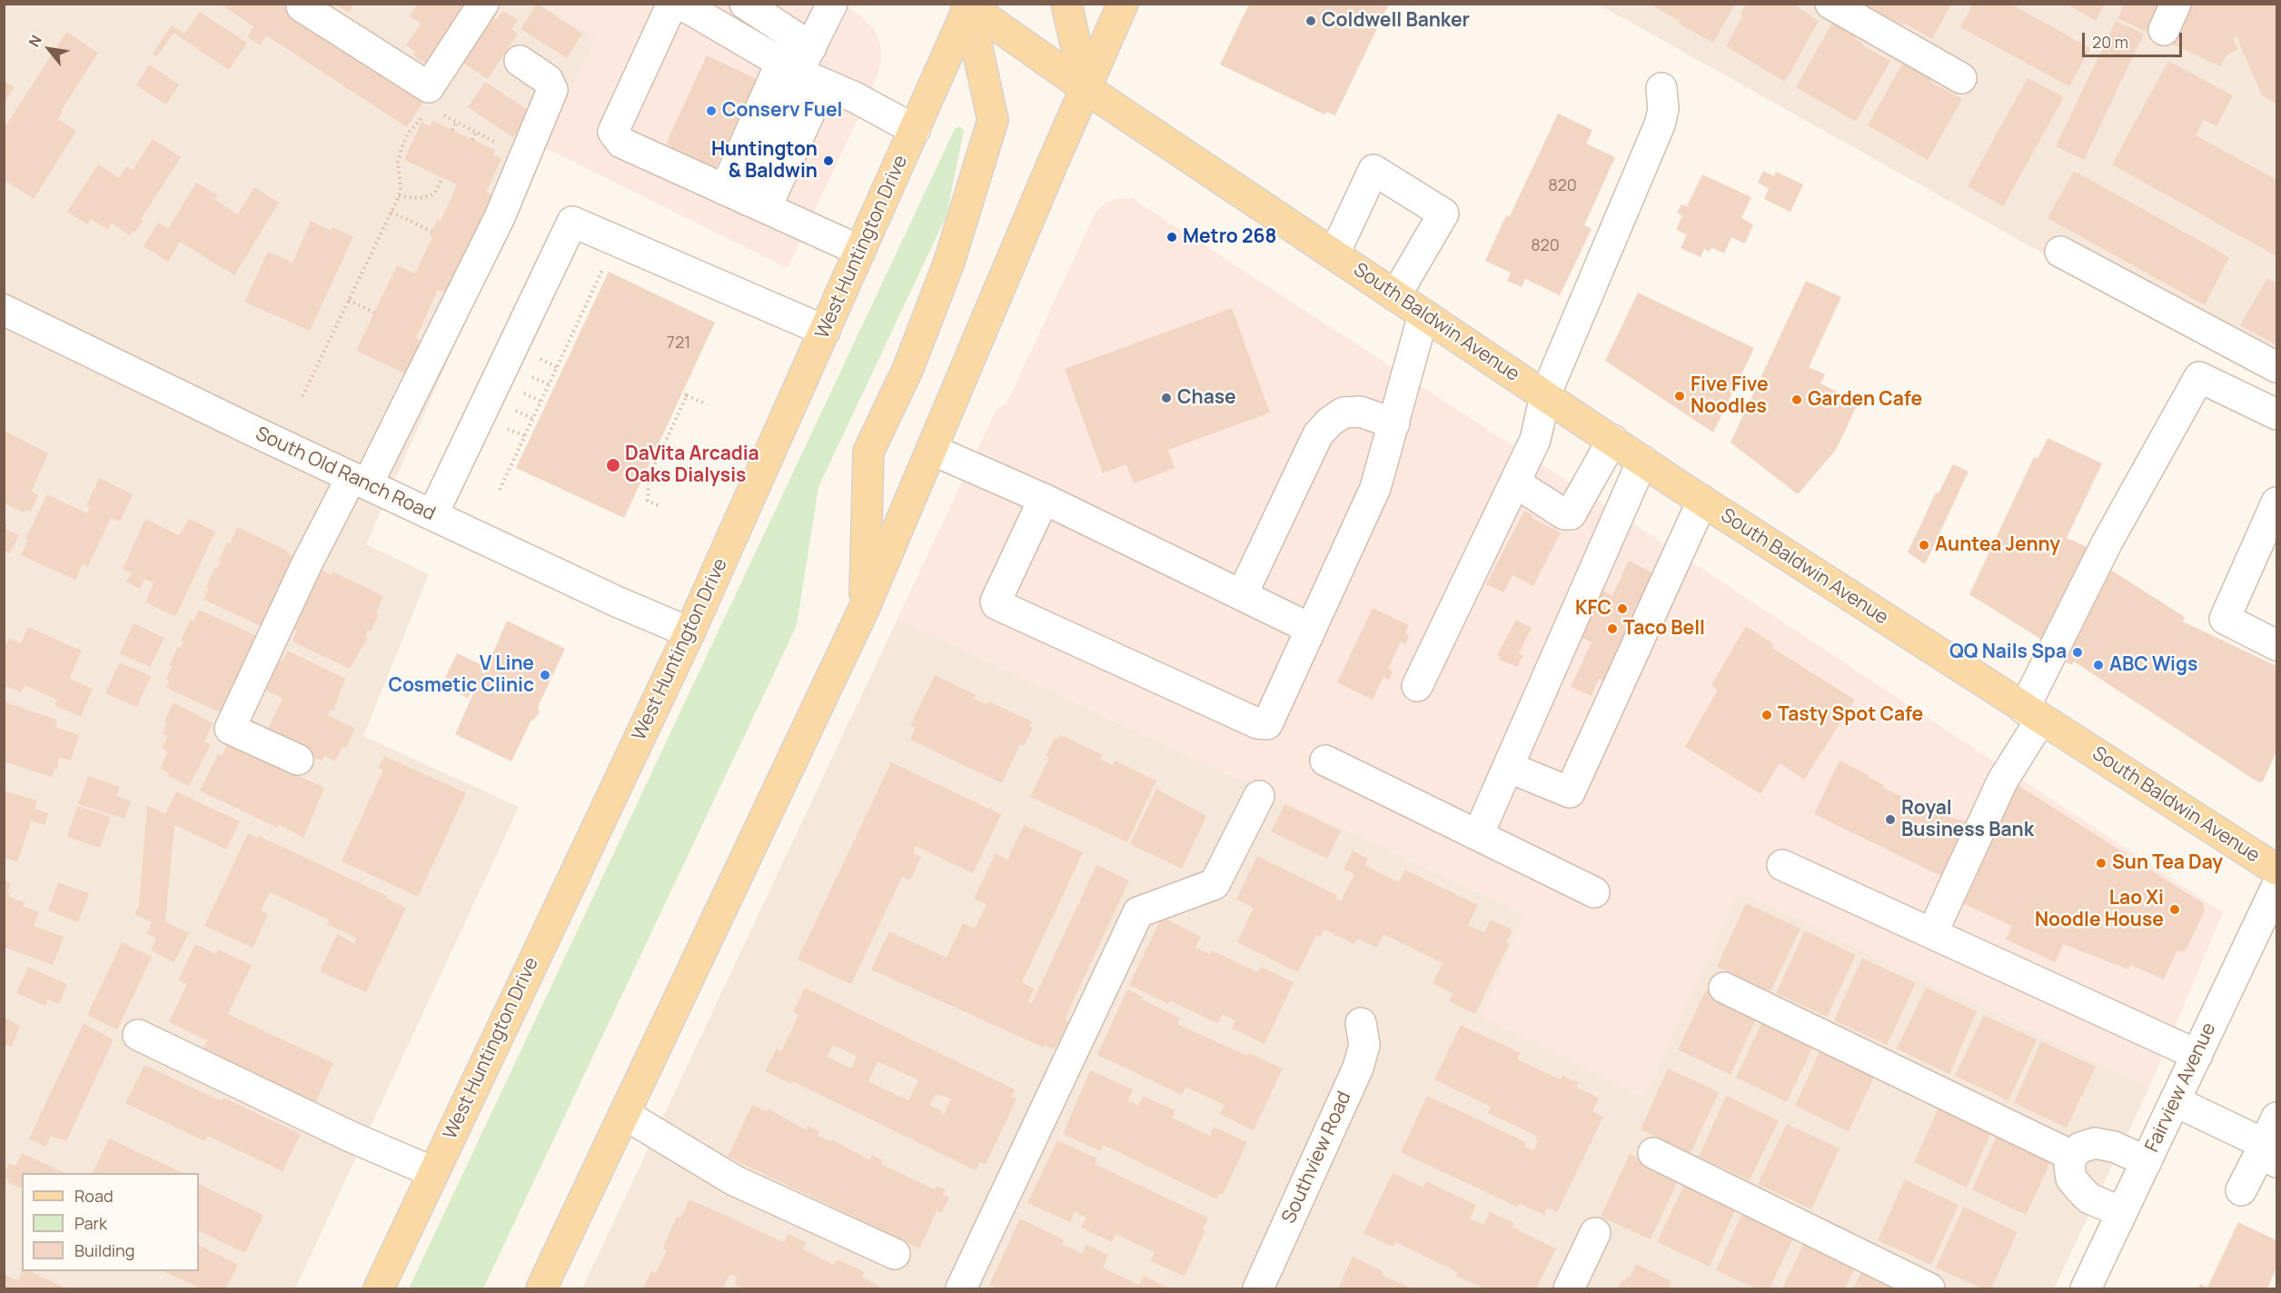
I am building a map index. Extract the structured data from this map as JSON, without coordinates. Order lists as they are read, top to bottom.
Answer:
{
  "streets": {
    "main road": ["West Huntington Drive", "South Baldwin Avenue"],
    "street": ["South Old Ranch Road", "Fairview Avenue", "Southview Road"]
  },
  "crossings": [
    ["West Huntington Drive", "South Baldwin Avenue"],
    ["West Huntington Drive", "South Old Ranch Road"]
  ],
  "places": [
    "Coldwell Banker",
    "Conserv Fuel",
    "Huntington & Baldwin",
    "Metro 268",
    "Five Five Noodles",
    "Chase",
    "Garden Cafe",
    "DaVita Arcadia Oaks Dialysis",
    "Auntea Jenny",
    "KFC",
    "Taco Bell",
    "QQ Nails Spa",
    "ABC Wigs",
    "V Line Cosmetic Clinic",
    "Tasty Spot Cafe",
    "Royal Business Bank",
    "Sun Tea Day",
    "Lao Xi Noodle House"
  ],
  "house_numbers": ["820", "820", "721"],
  "legend": ["Road", "Park", "Building"],
  "scale_bar": "20 m",
  "north": "top left"
}
